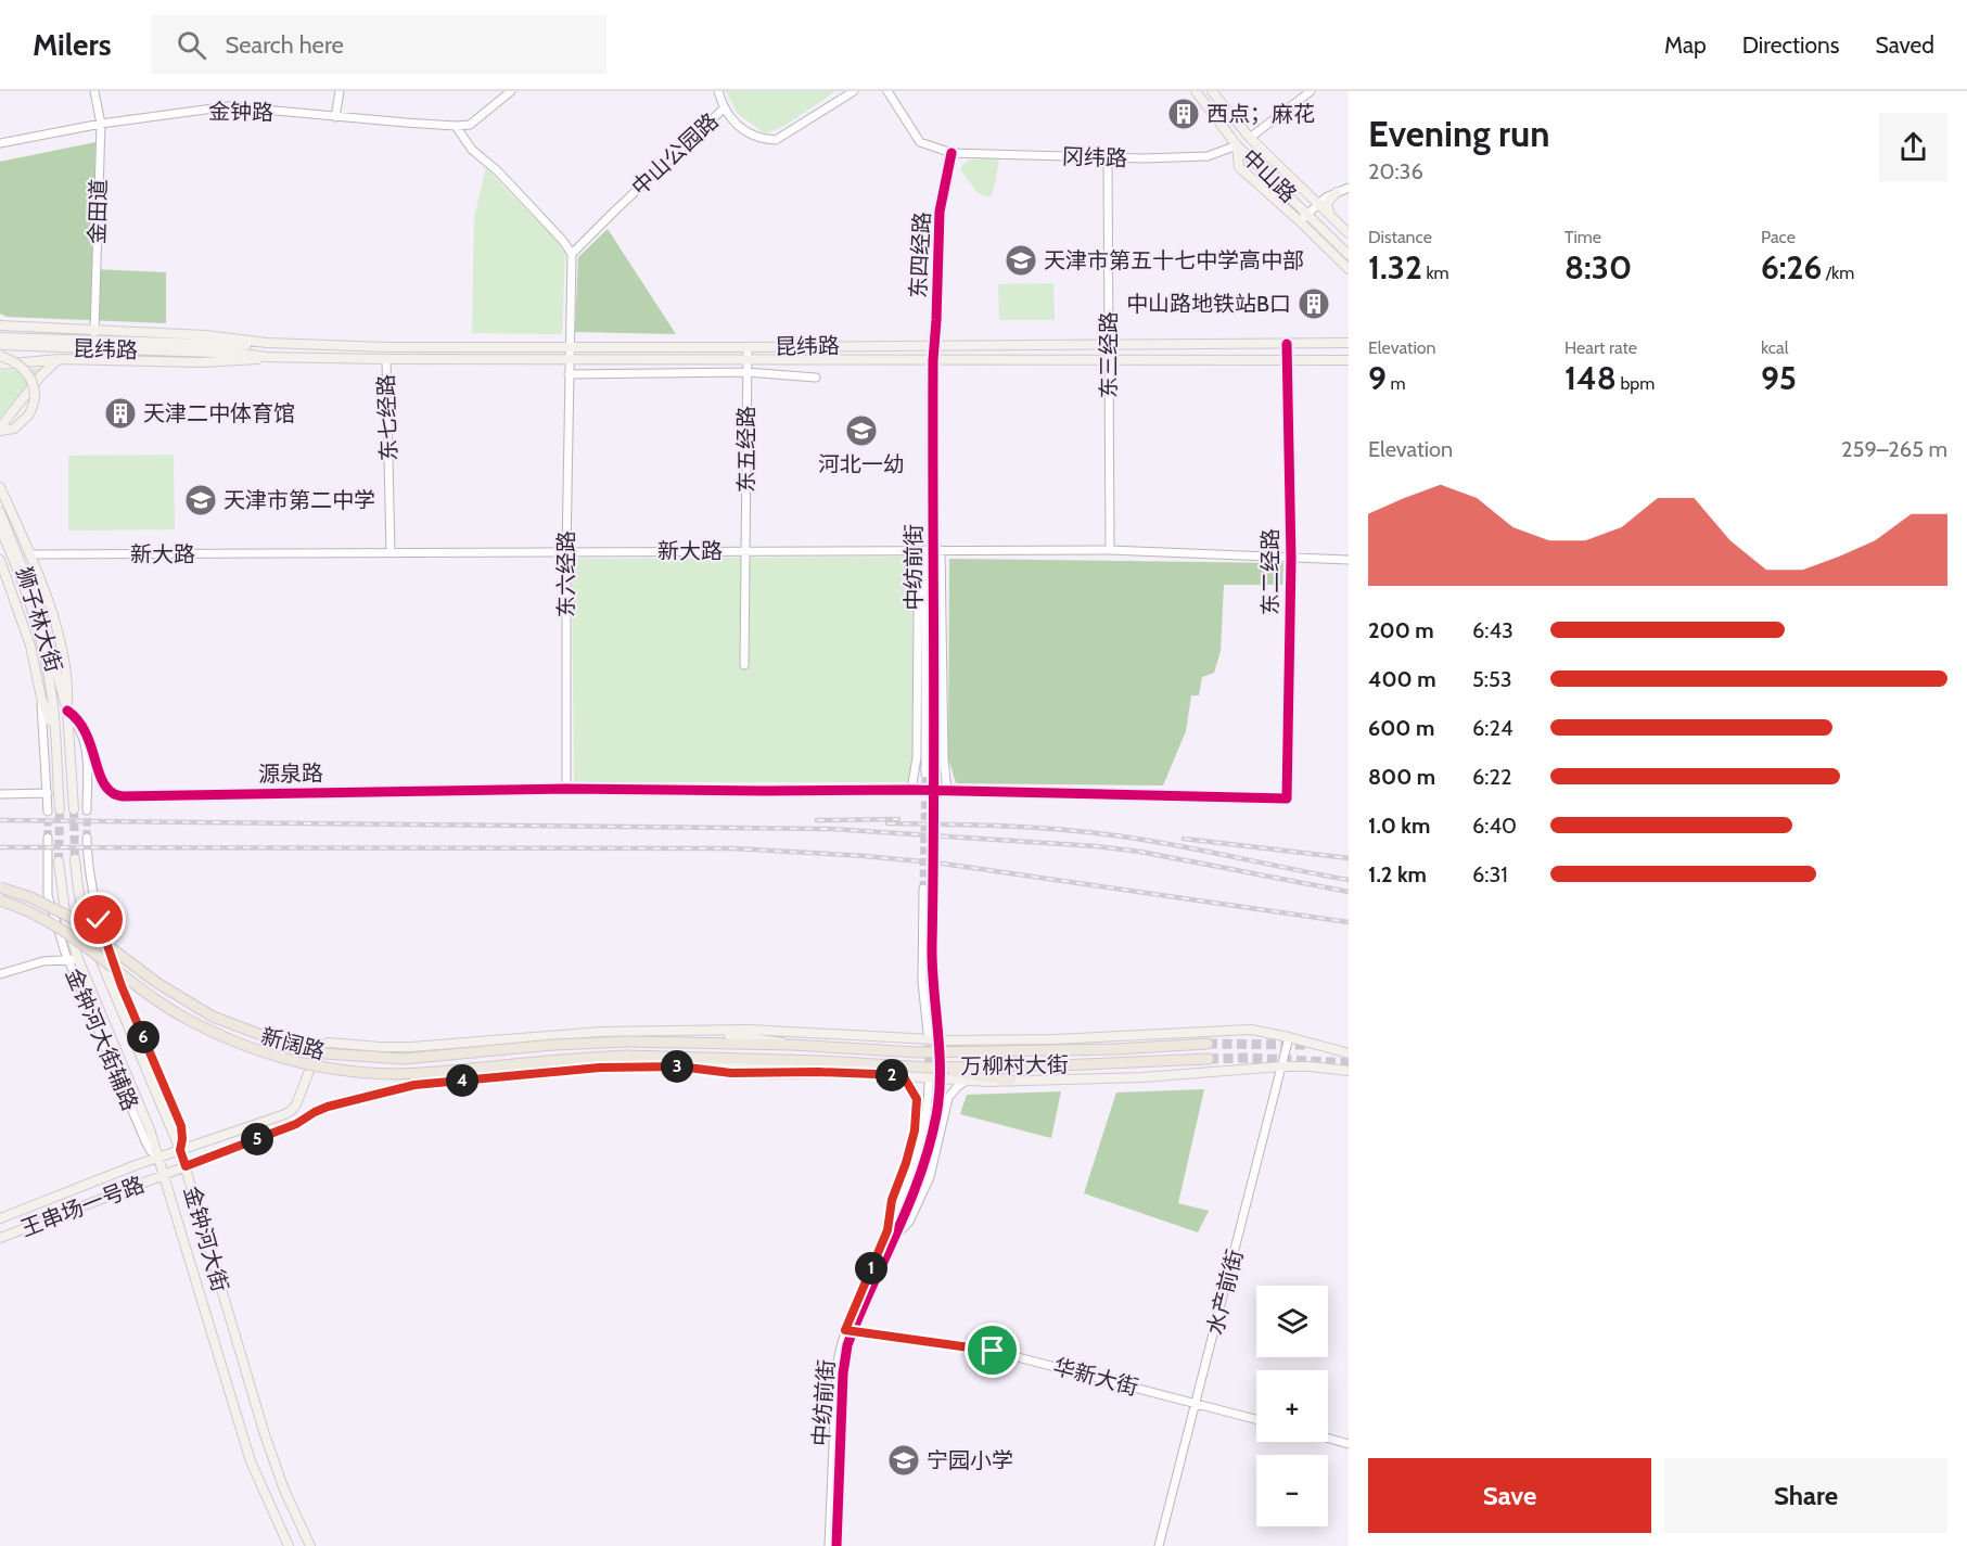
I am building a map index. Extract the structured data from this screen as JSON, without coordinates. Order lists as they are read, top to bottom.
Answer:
{
  "streets": {
    "highway": ["新阔路", "万柳村大街"],
    "main road": [
      "中山路",
      "昆纬路",
      "狮子林大街",
      "王串场一号路",
      "金钟河大街"
    ],
    "street": [
      "金钟路",
      "中山公园路",
      "冈纬路",
      "金田道",
      "东四经路",
      "东三经路",
      "东七经路",
      "东五经路",
      "新大路",
      "中纺前街",
      "东二经路",
      "东六经路",
      "源泉路",
      "金钟河大街辅路",
      "水产前街",
      "华新大街"
    ]
  },
  "crossings": [
    ["金钟路", "金田道"],
    ["中山公园路", "东六经路"],
    ["冈纬路", "中山路"],
    ["冈纬路", "东四经路"],
    ["冈纬路", "东三经路"],
    ["东四经路", "昆纬路"],
    ["东四经路", "中纺前街"],
    ["昆纬路", "东三经路"],
    ["昆纬路", "东七经路"],
    ["昆纬路", "东五经路"],
    ["昆纬路", "中纺前街"],
    ["昆纬路", "东二经路"],
    ["昆纬路", "东六经路"],
    ["东三经路", "新大路"],
    ["东七经路", "新大路"],
    ["东五经路", "新大路"],
    ["新大路", "中纺前街"],
    ["新大路", "东二经路"],
    ["新大路", "东六经路"],
    ["中纺前街", "华新大街"],
    ["东二经路", "源泉路"],
    ["东六经路", "源泉路"],
    ["金钟河大街辅路", "王串场一号路"],
    ["金钟河大街辅路", "金钟河大街"],
    ["新阔路", "万柳村大街"],
    ["王串场一号路", "金钟河大街"],
    ["水产前街", "华新大街"]
  ],
  "places": {
    "building": ["西点；麻花", "中山路地铁站B口", "天津二中体育馆"],
    "school or university": [
      "天津市第五十七中学高中部",
      "河北一幼",
      "天津市第二中学",
      "宁园小学"
    ]
  },
  "page": {
    "header": "Milers",
    "search": "Search here",
    "nav": ["Map", "Directions", "Saved"],
    "heading": ["Evening run", "20:36"],
    "stats": [
      ["Distance", "1.32 km"],
      ["Time", "8:30"],
      ["Pace", "6:26 /km"],
      ["Elevation", "9 m"],
      ["Heart rate", "148 bpm"],
      ["kcal", "95"]
    ],
    "chart": ["Elevation", "259–265 m"],
    "list": [
      {
        "name": "200 m",
        "note": "6:43"
      },
      {
        "name": "400 m",
        "note": "5:53"
      },
      {
        "name": "600 m",
        "note": "6:24"
      },
      {
        "name": "800 m",
        "note": "6:22"
      },
      {
        "name": "1.0 km",
        "note": "6:40"
      },
      {
        "name": "1.2 km",
        "note": "6:31"
      }
    ],
    "pins": [
      "6",
      "3",
      "2",
      "4",
      "5",
      "1"
    ],
    "map_buttons": ["+", "−"],
    "buttons": ["Save", "Share"]
  }
}
